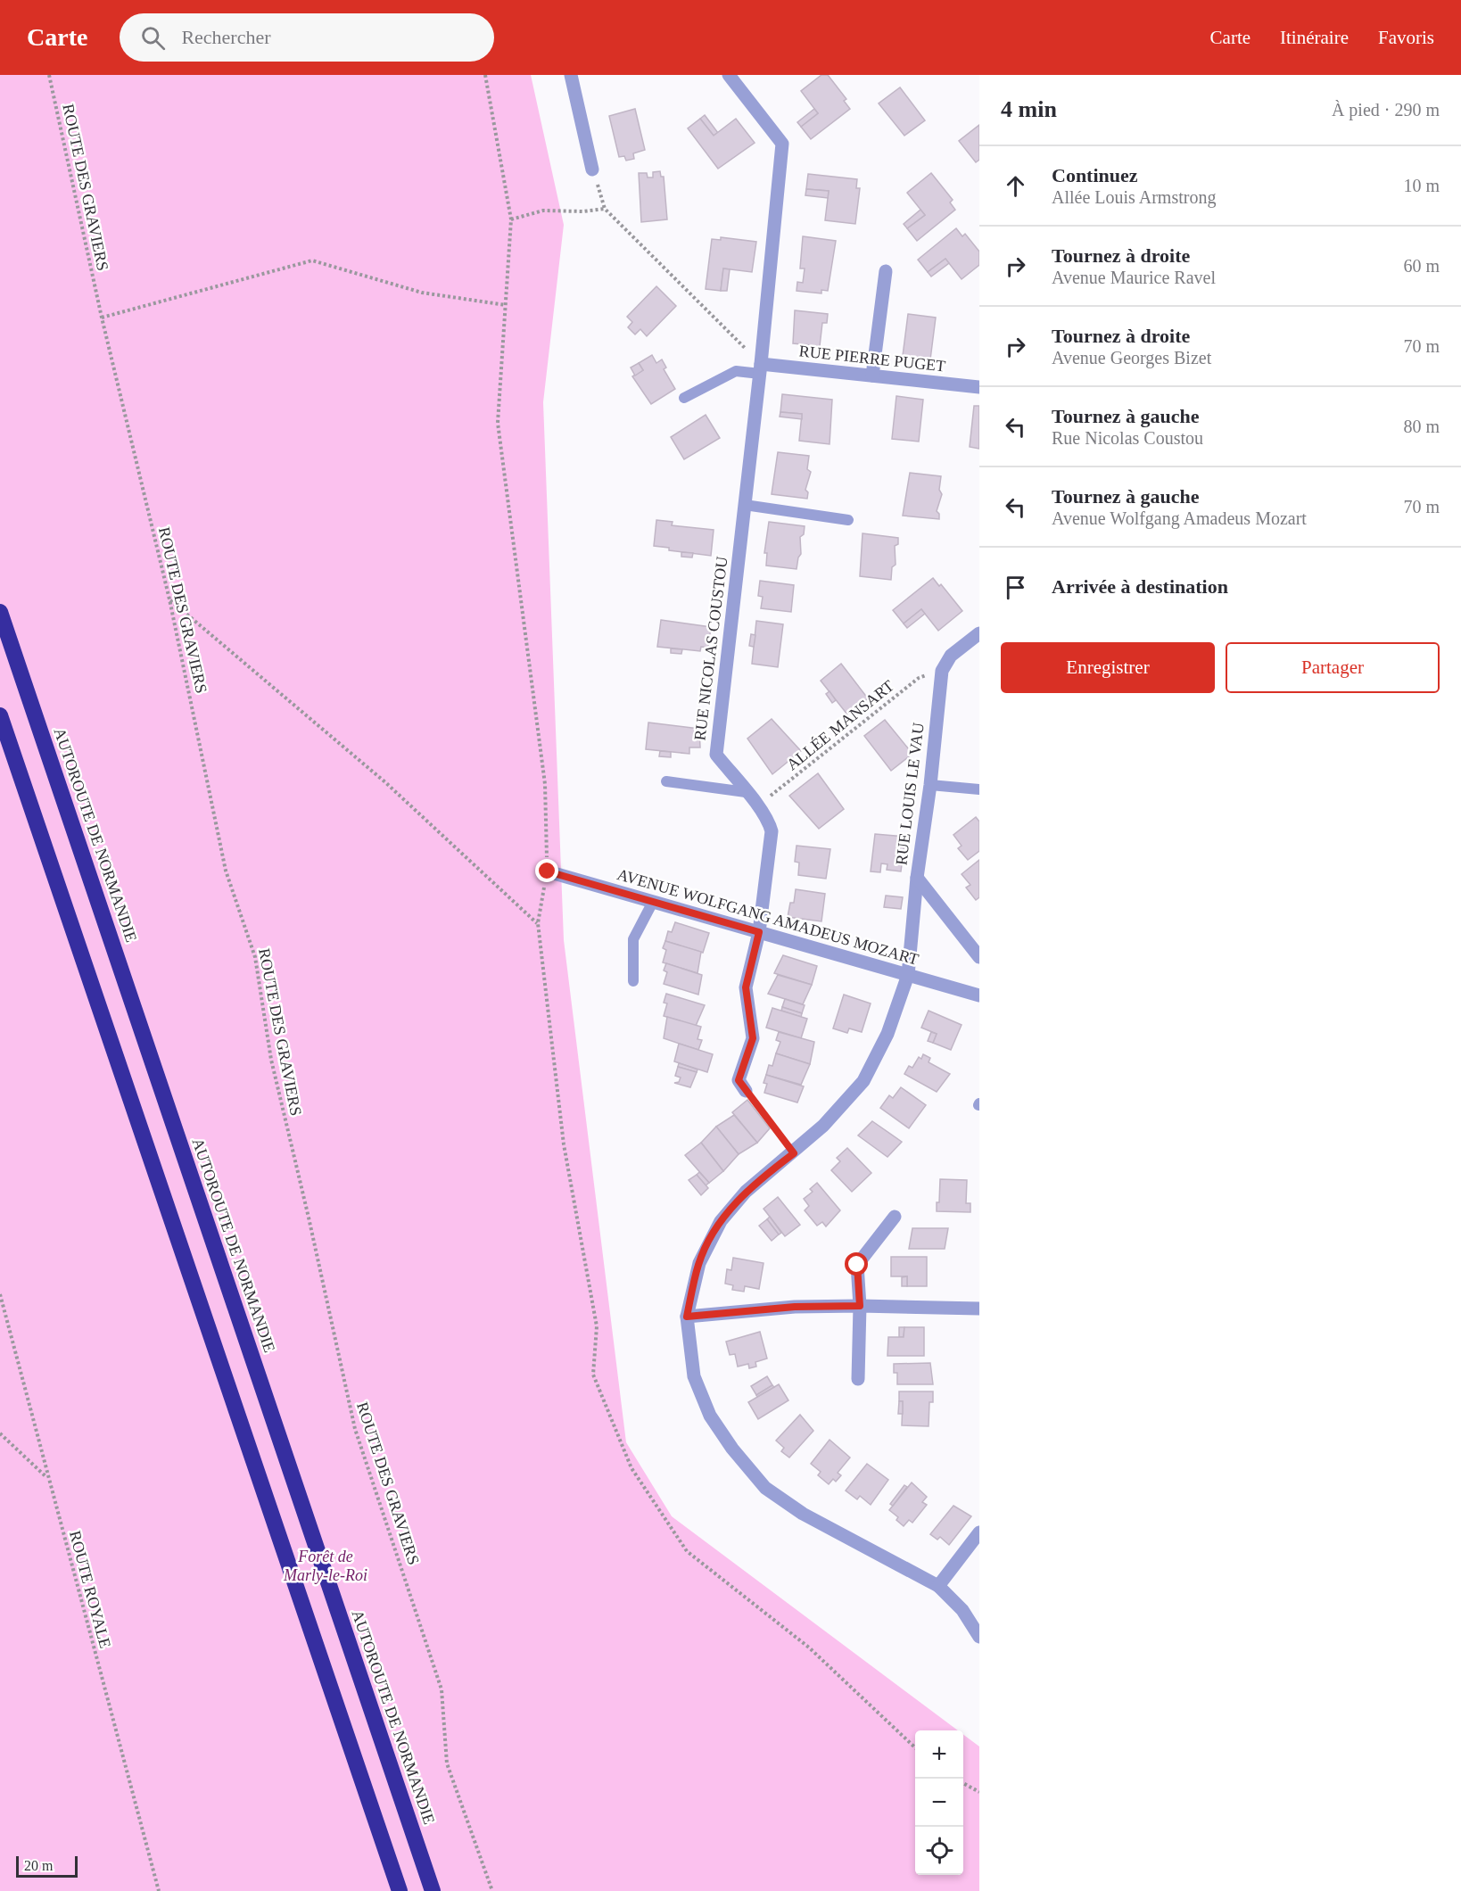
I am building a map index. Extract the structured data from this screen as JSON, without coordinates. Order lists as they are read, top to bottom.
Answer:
{
  "streets": {
    "highway": ["AUTOROUTE DE NORMANDIE"],
    "street": [
      "RUE PIERRE PUGET",
      "RUE NICOLAS COUSTOU",
      "RUE LOUIS LE VAU",
      "AVENUE WOLFGANG AMADEUS MOZART"
    ],
    "path": ["ROUTE DES GRAVIERS", "ALLÉE MANSART", "ROUTE ROYALE"]
  },
  "crossings": [
    ["RUE PIERRE PUGET", "RUE NICOLAS COUSTOU"],
    ["RUE NICOLAS COUSTOU", "ALLÉE MANSART"],
    ["RUE NICOLAS COUSTOU", "AVENUE WOLFGANG AMADEUS MOZART"],
    ["ALLÉE MANSART", "RUE LOUIS LE VAU"],
    ["RUE LOUIS LE VAU", "AVENUE WOLFGANG AMADEUS MOZART"]
  ],
  "parks": ["Forêt de Marly-le-Roi"],
  "scale_bar": "20 m",
  "page": {
    "header": "Carte",
    "search": "Rechercher",
    "nav": ["Carte", "Itinéraire", "Favoris"],
    "heading": ["4 min", "À pied · 290 m"],
    "list": [
      ["Continuez", "Allée Louis Armstrong", "10 m"],
      ["Tournez à droite", "Avenue Maurice Ravel", "60 m"],
      ["Tournez à droite", "Avenue Georges Bizet", "70 m"],
      ["Tournez à gauche", "Rue Nicolas Coustou", "80 m"],
      ["Tournez à gauche", "Avenue Wolfgang Amadeus Mozart", "70 m"],
      "Arrivée à destination"
    ],
    "buttons": ["Enregistrer", "Partager"],
    "map_buttons": ["+", "−"],
    "scale": "20 m"
  }
}
